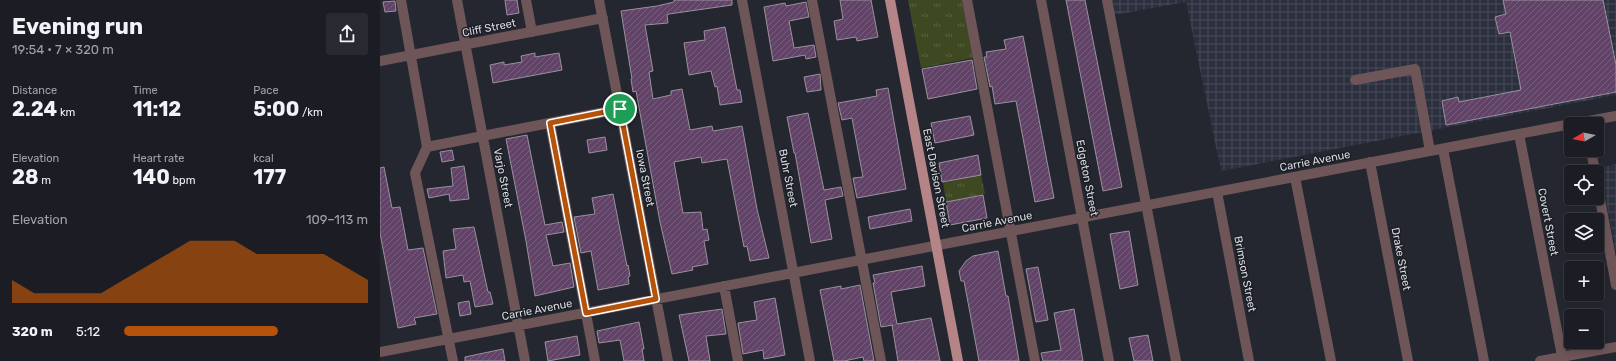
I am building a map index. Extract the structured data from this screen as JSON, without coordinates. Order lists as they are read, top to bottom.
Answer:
{
  "streets": {
    "main road": ["East Davison Street"],
    "street": [
      "Cliff Street",
      "Carrie Avenue",
      "Varjo Street",
      "Iowa Street",
      "Buhr Street",
      "Edgeton Street",
      "Covert Street",
      "Drake Street",
      "Brimson Street"
    ]
  },
  "crossings": [
    ["Cliff Street", "Varjo Street"],
    ["Cliff Street", "Iowa Street"],
    ["Carrie Avenue", "Varjo Street"],
    ["Carrie Avenue", "Iowa Street"],
    ["Carrie Avenue", "Buhr Street"],
    ["Carrie Avenue", "East Davison Street"],
    ["Carrie Avenue", "Edgeton Street"],
    ["Carrie Avenue", "Covert Street"],
    ["Carrie Avenue", "Drake Street"],
    ["Carrie Avenue", "Brimson Street"]
  ],
  "north": "left",
  "page": {
    "heading": ["Evening run", "19:54 · 7 × 320 m"],
    "stats": [
      ["Distance", "2.24 km"],
      ["Time", "11:12"],
      ["Pace", "5:00 /km"],
      ["Elevation", "28 m"],
      ["Heart rate", "140 bpm"],
      ["kcal", "177"]
    ],
    "map_buttons": ["+", "−"],
    "chart": ["Elevation", "109–113 m"],
    "list": [
      {
        "name": "320 m",
        "note": "5:12"
      }
    ]
  }
}
